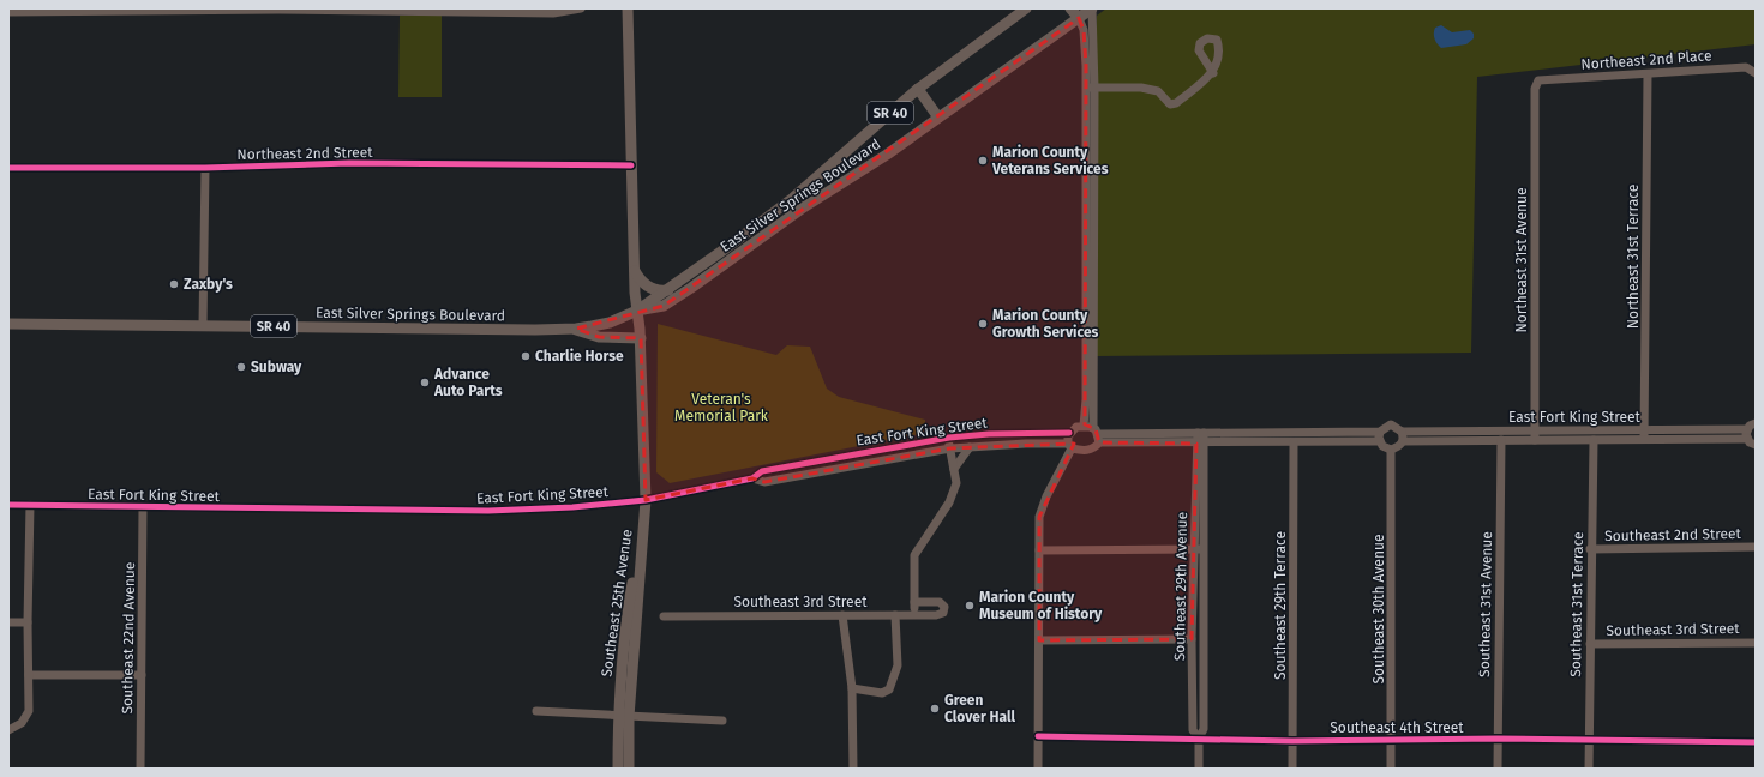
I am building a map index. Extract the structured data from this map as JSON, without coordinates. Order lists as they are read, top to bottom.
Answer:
{
  "streets": {
    "main road": ["SR 40", "East Silver Springs Boulevard", "Southeast 25th Avenue"],
    "street": [
      "Northeast 2nd Place",
      "Northeast 2nd Street",
      "Northeast 31st Terrace",
      "Northeast 31st Avenue",
      "East Fort King Street",
      "Southeast 2nd Street",
      "Southeast 29th Avenue",
      "Southeast 3rd Street",
      "Southeast 31st Avenue",
      "Southeast 31st Terrace",
      "Southeast 29th Terrace",
      "Southeast 30th Avenue",
      "Southeast 22nd Avenue",
      "Southeast 4th Street"
    ]
  },
  "crossings": [
    ["Northeast 2nd Place", "Northeast 31st Terrace"],
    ["Northeast 2nd Place", "Northeast 31st Avenue"],
    ["Northeast 2nd Street", "Southeast 25th Avenue"],
    ["East Silver Springs Boulevard", "Southeast 25th Avenue"],
    ["Northeast 31st Terrace", "East Fort King Street"],
    ["Northeast 31st Avenue", "East Fort King Street"],
    ["East Fort King Street", "Southeast 29th Avenue"],
    ["East Fort King Street", "Southeast 25th Avenue"],
    ["East Fort King Street", "Southeast 31st Avenue"],
    ["East Fort King Street", "Southeast 31st Terrace"],
    ["East Fort King Street", "Southeast 30th Avenue"],
    ["East Fort King Street", "Southeast 22nd Avenue"],
    ["Southeast 2nd Street", "Southeast 31st Terrace"],
    ["Southeast 29th Avenue", "Southeast 4th Street"],
    ["Southeast 3rd Street", "Southeast 31st Terrace"],
    ["Southeast 31st Avenue", "Southeast 4th Street"],
    ["Southeast 31st Terrace", "Southeast 4th Street"],
    ["Southeast 29th Terrace", "Southeast 4th Street"],
    ["Southeast 30th Avenue", "Southeast 4th Street"]
  ],
  "parks": ["Veteran's Memorial Park"],
  "places": [
    "Marion County Veterans Services",
    "Zaxby's",
    "Marion County Growth Services",
    "Charlie Horse",
    "Subway",
    "Advance Auto Parts",
    "Marion County Museum of History",
    "Green Clover Hall"
  ]
}
